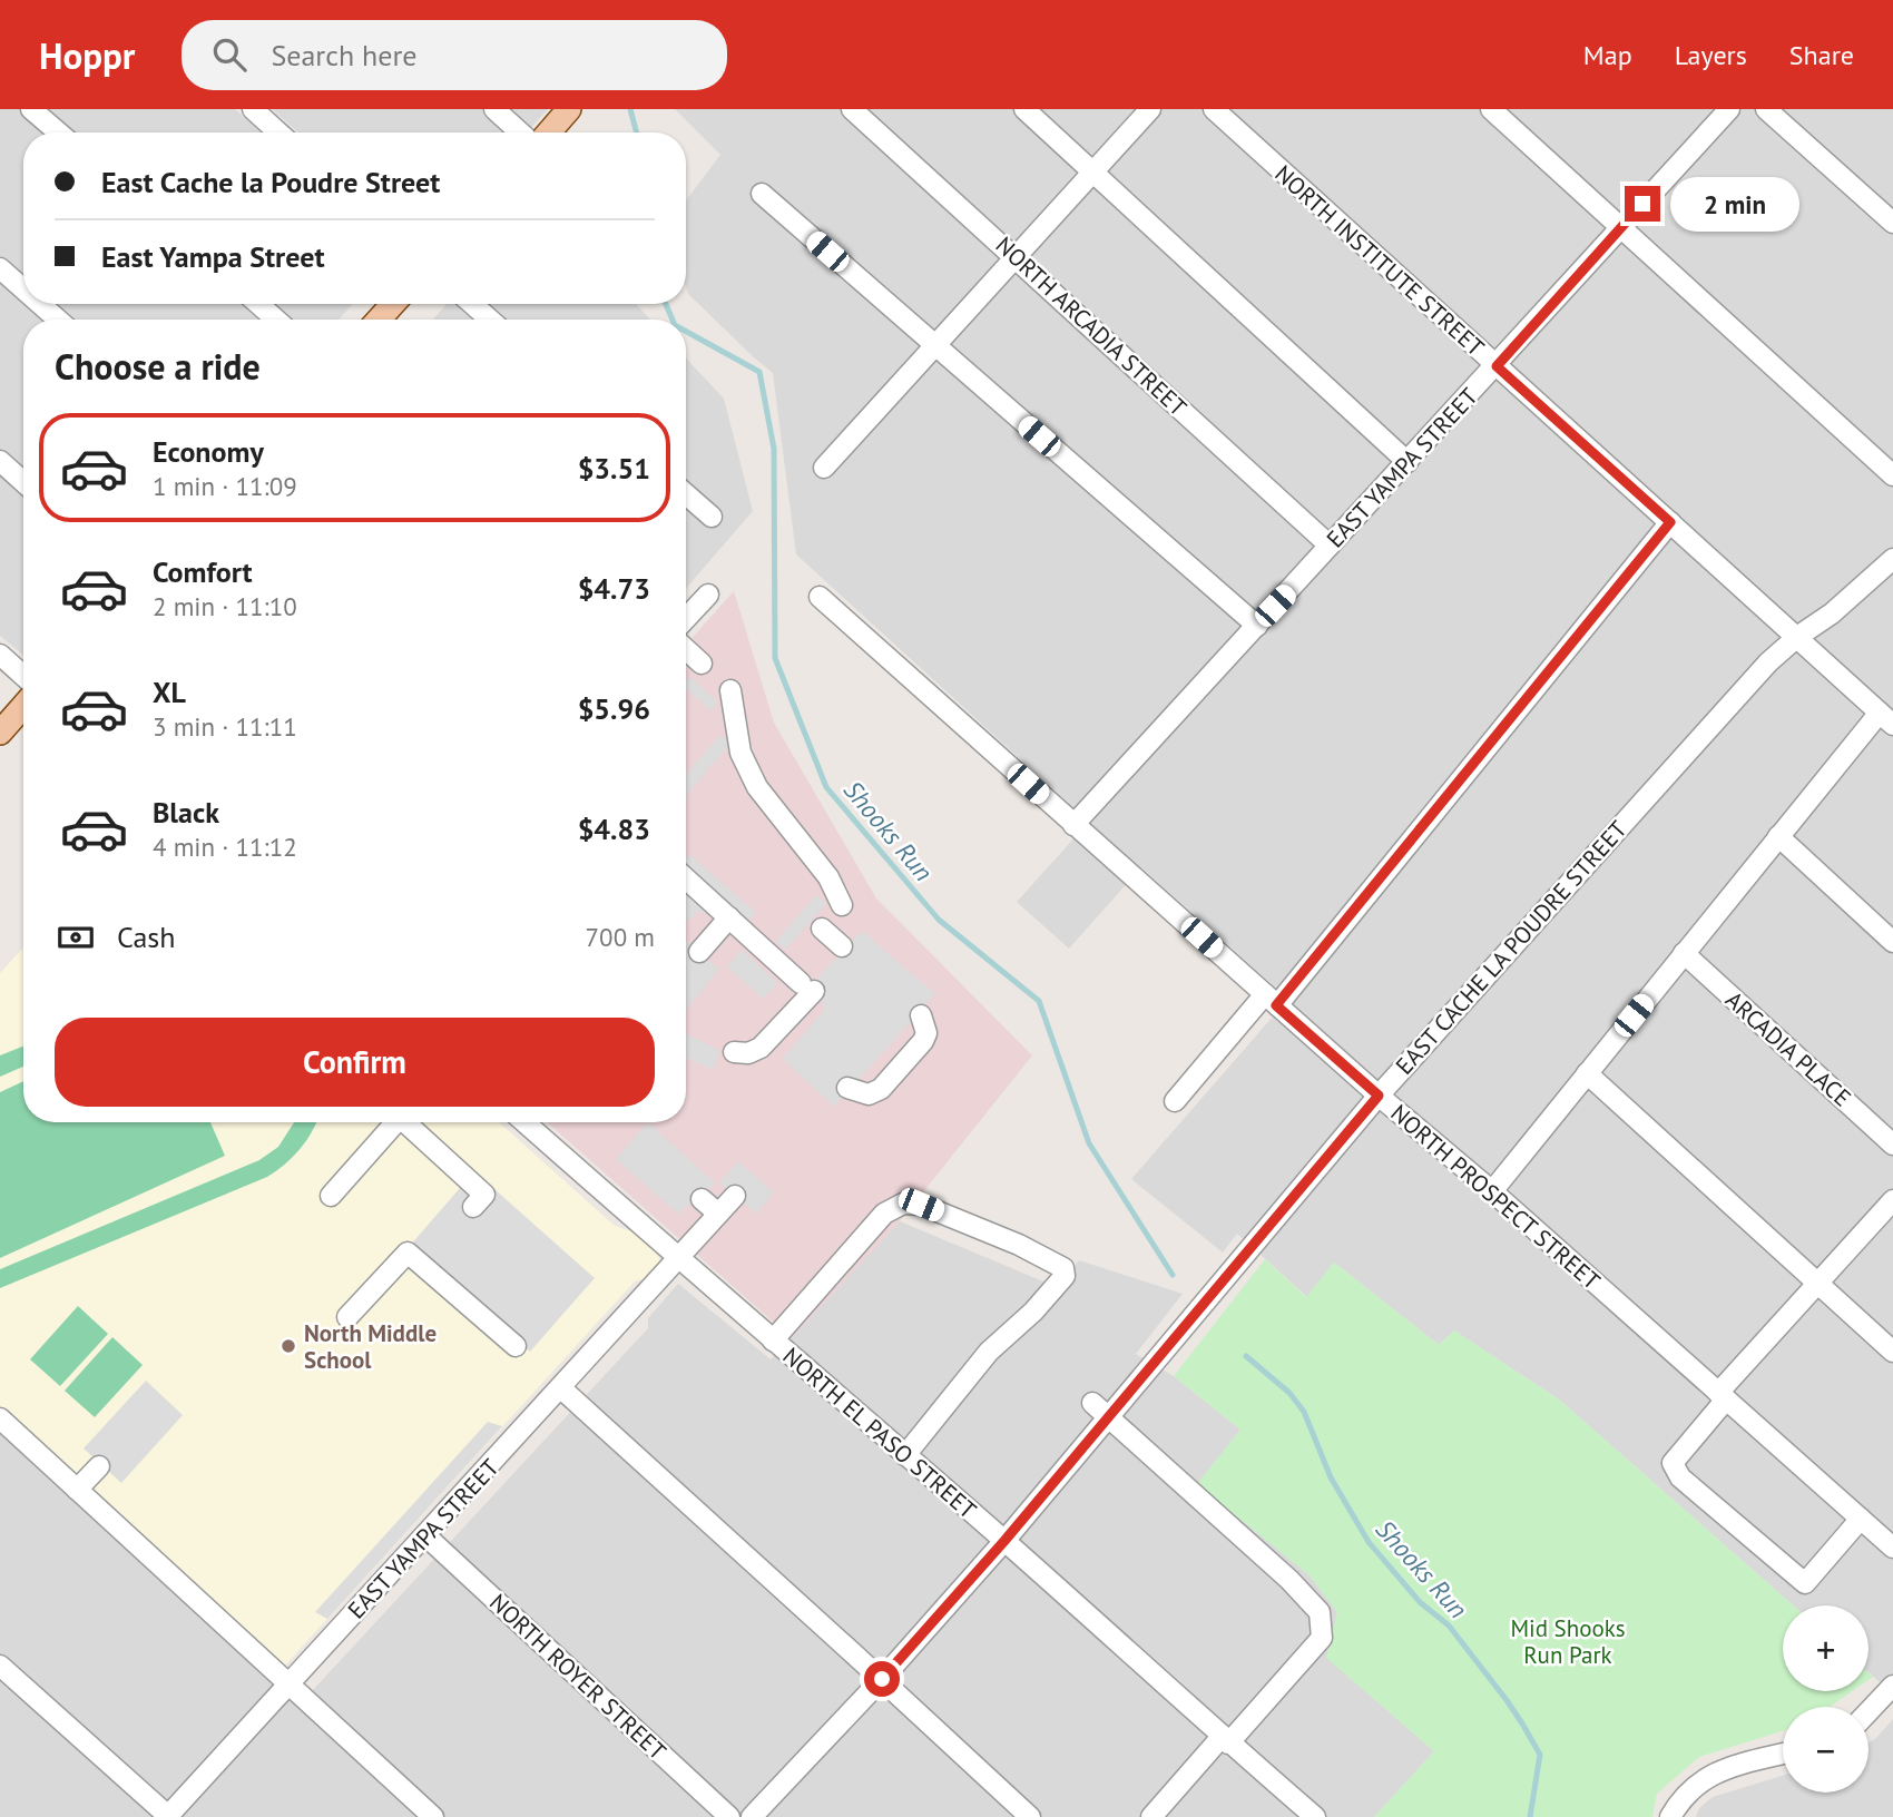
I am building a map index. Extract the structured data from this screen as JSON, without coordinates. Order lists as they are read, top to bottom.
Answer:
{
  "streets": {
    "street": [
      "NORTH INSTITUTE STREET",
      "NORTH ARCADIA STREET",
      "EAST YAMPA STREET",
      "EAST CACHE LA POUDRE STREET",
      "ARCADIA PLACE",
      "NORTH PROSPECT STREET",
      "NORTH EL PASO STREET",
      "NORTH ROYER STREET"
    ]
  },
  "crossings": [
    ["NORTH INSTITUTE STREET", "EAST YAMPA STREET"],
    ["NORTH INSTITUTE STREET", "EAST CACHE LA POUDRE STREET"],
    ["NORTH ARCADIA STREET", "EAST YAMPA STREET"],
    ["EAST YAMPA STREET", "NORTH PROSPECT STREET"],
    ["EAST YAMPA STREET", "NORTH EL PASO STREET"],
    ["EAST YAMPA STREET", "NORTH ROYER STREET"],
    ["EAST CACHE LA POUDRE STREET", "NORTH PROSPECT STREET"],
    ["EAST CACHE LA POUDRE STREET", "NORTH EL PASO STREET"]
  ],
  "water": ["Shooks Run"],
  "parks": ["Mid Shooks Run Park"],
  "places": ["North Middle School"],
  "page": {
    "header": "Hoppr",
    "search": "Search here",
    "nav": ["Map", "Layers", "Share"],
    "banner": ["East Cache la Poudre Street", "East Yampa Street"],
    "bubble": "2 min",
    "heading": "Choose a ride",
    "list": [
      {
        "name": "Economy",
        "note": "1 min · 11:09",
        "value": "$3.51"
      },
      {
        "name": "Comfort",
        "note": "2 min · 11:10",
        "value": "$4.73"
      },
      {
        "name": "XL",
        "note": "3 min · 11:11",
        "value": "$5.96"
      },
      {
        "name": "Black",
        "note": "4 min · 11:12",
        "value": "$4.83"
      }
    ],
    "pay": ["Cash", "700 m"],
    "buttons": "Confirm",
    "map_buttons": ["+", "−"]
  }
}
